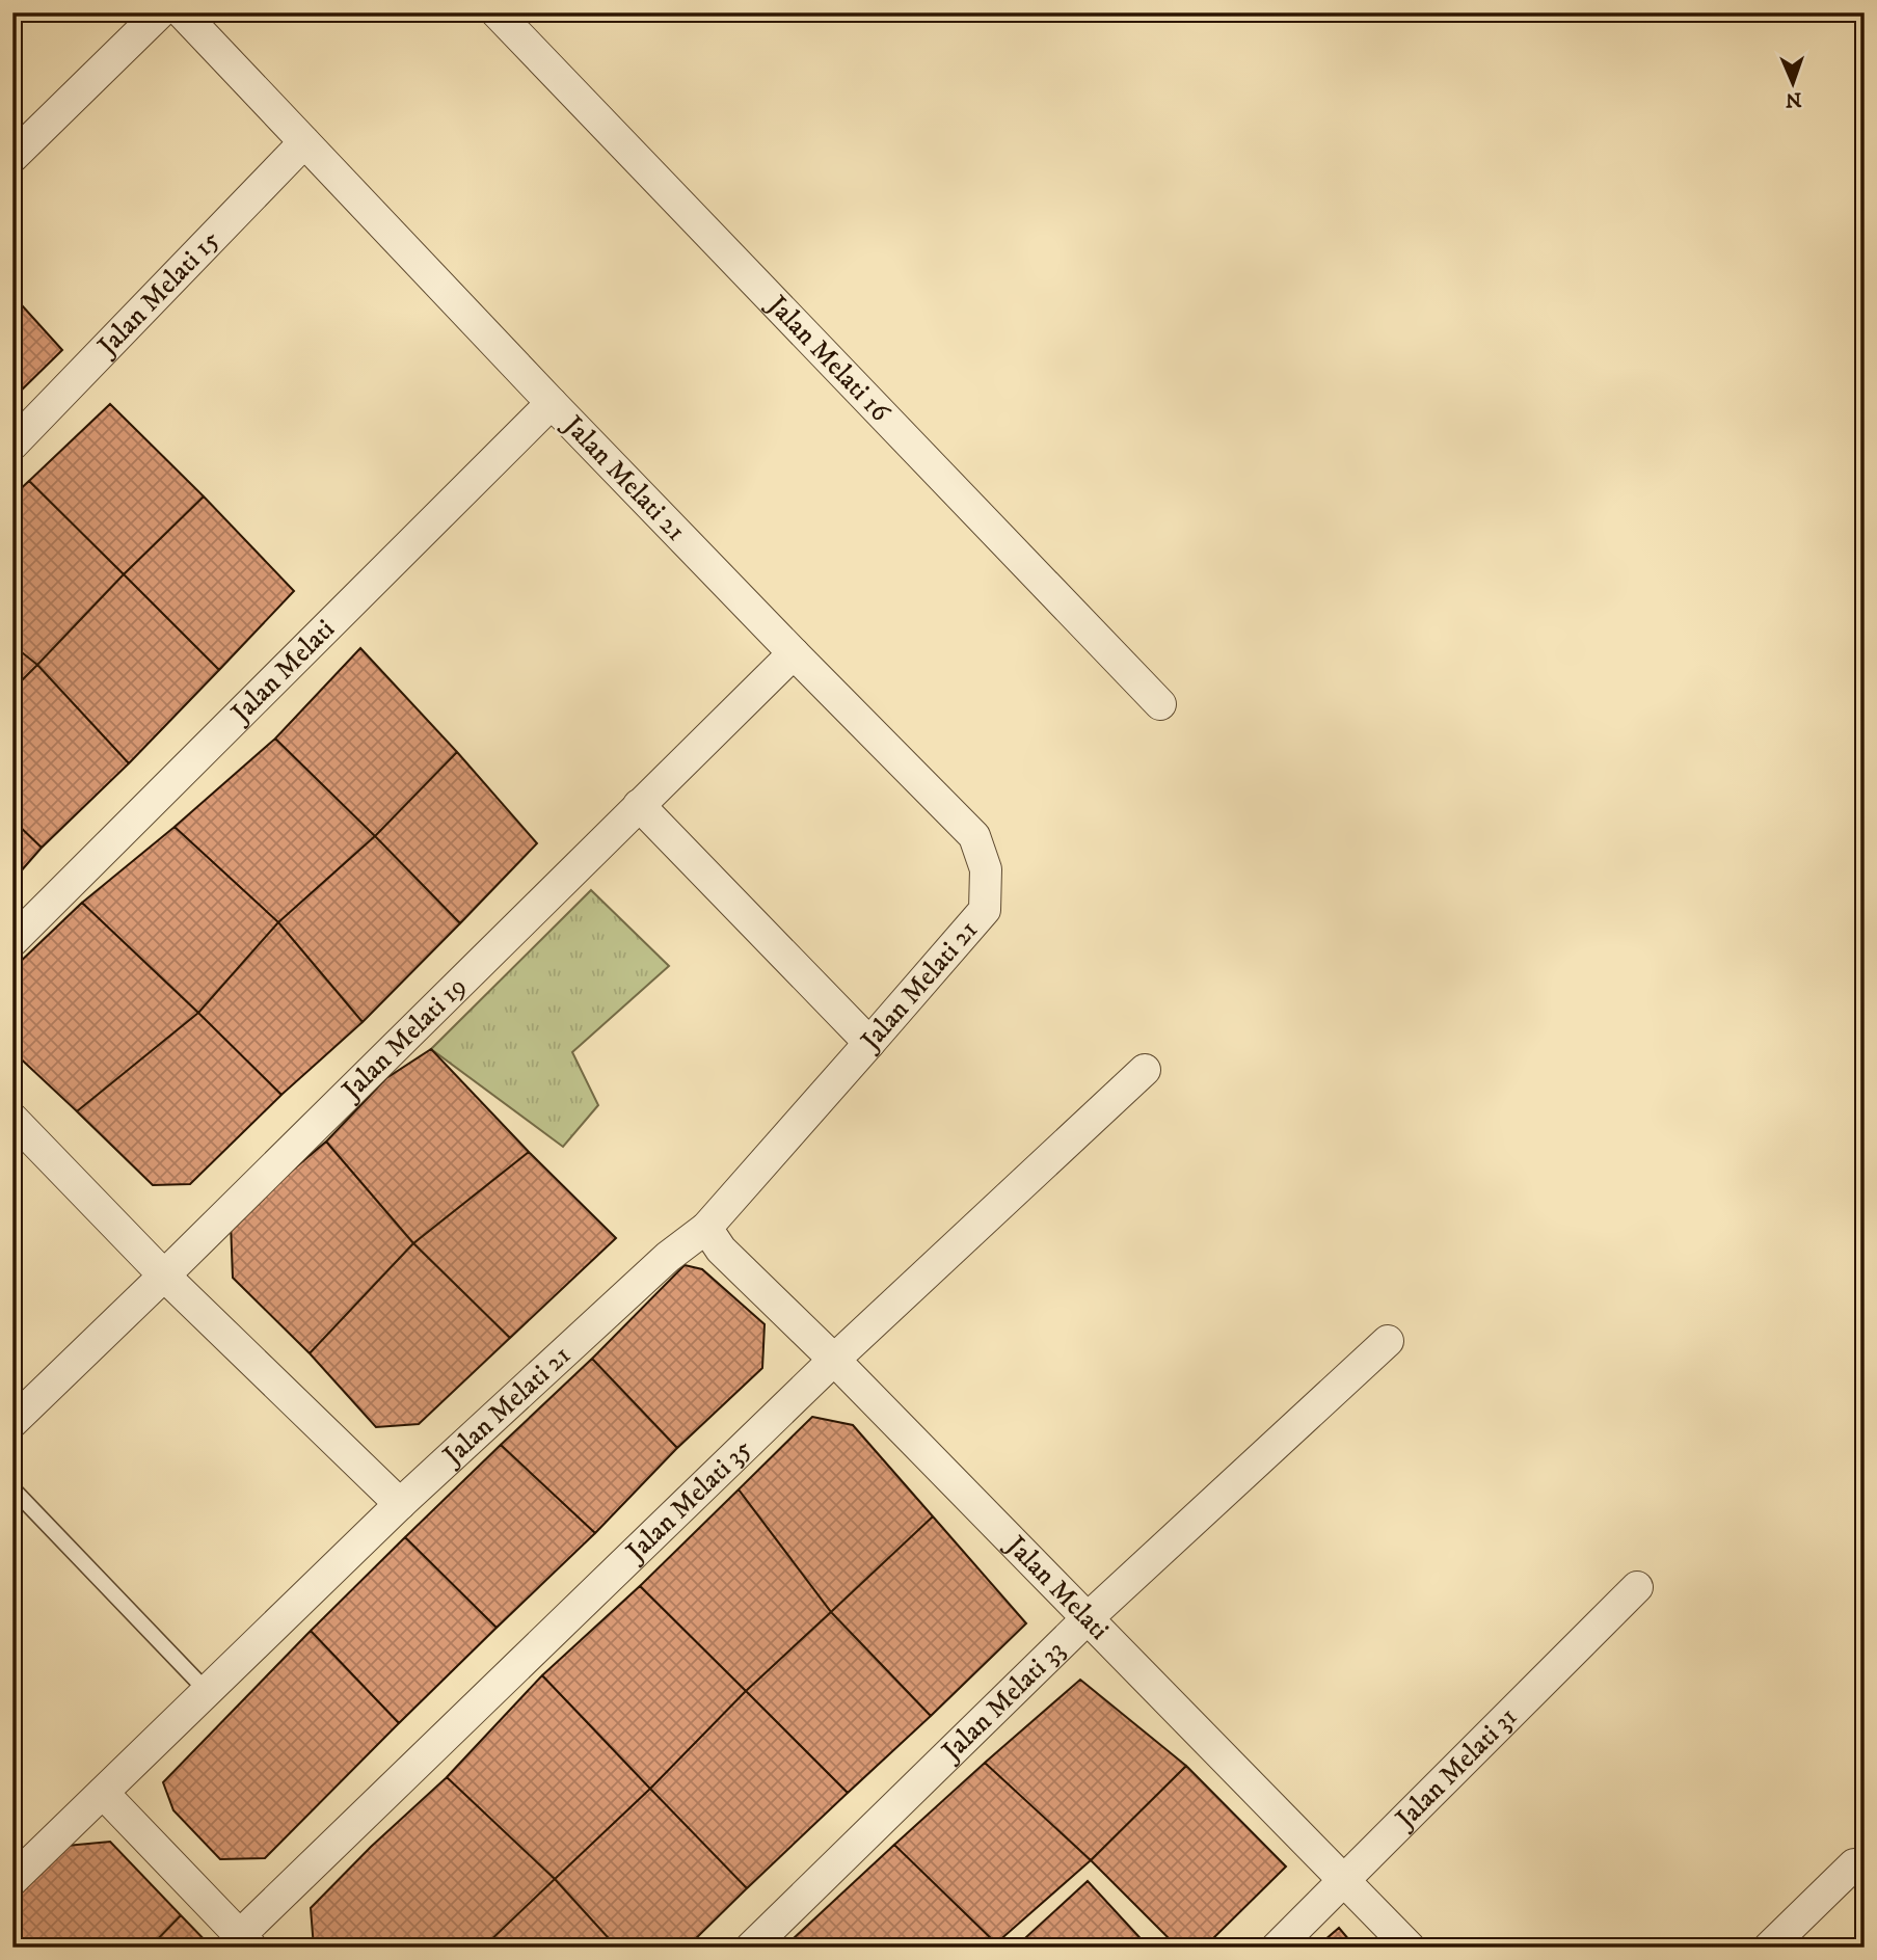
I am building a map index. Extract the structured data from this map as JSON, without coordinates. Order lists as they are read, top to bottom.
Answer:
{
  "streets": {
    "street": [
      "Jalan Melati 15",
      "Jalan Melati 16",
      "Jalan Melati 21",
      "Jalan Melati",
      "Jalan Melati 19",
      "Jalan Melati 35",
      "Jalan Melati 33",
      "Jalan Melati 31"
    ]
  },
  "crossings": [
    ["Jalan Melati 15", "Jalan Melati 21"],
    ["Jalan Melati 21", "Jalan Melati"],
    ["Jalan Melati 21", "Jalan Melati 19"],
    ["Jalan Melati", "Jalan Melati 35"],
    ["Jalan Melati", "Jalan Melati 33"],
    ["Jalan Melati", "Jalan Melati 31"]
  ],
  "north": "bottom"
}
